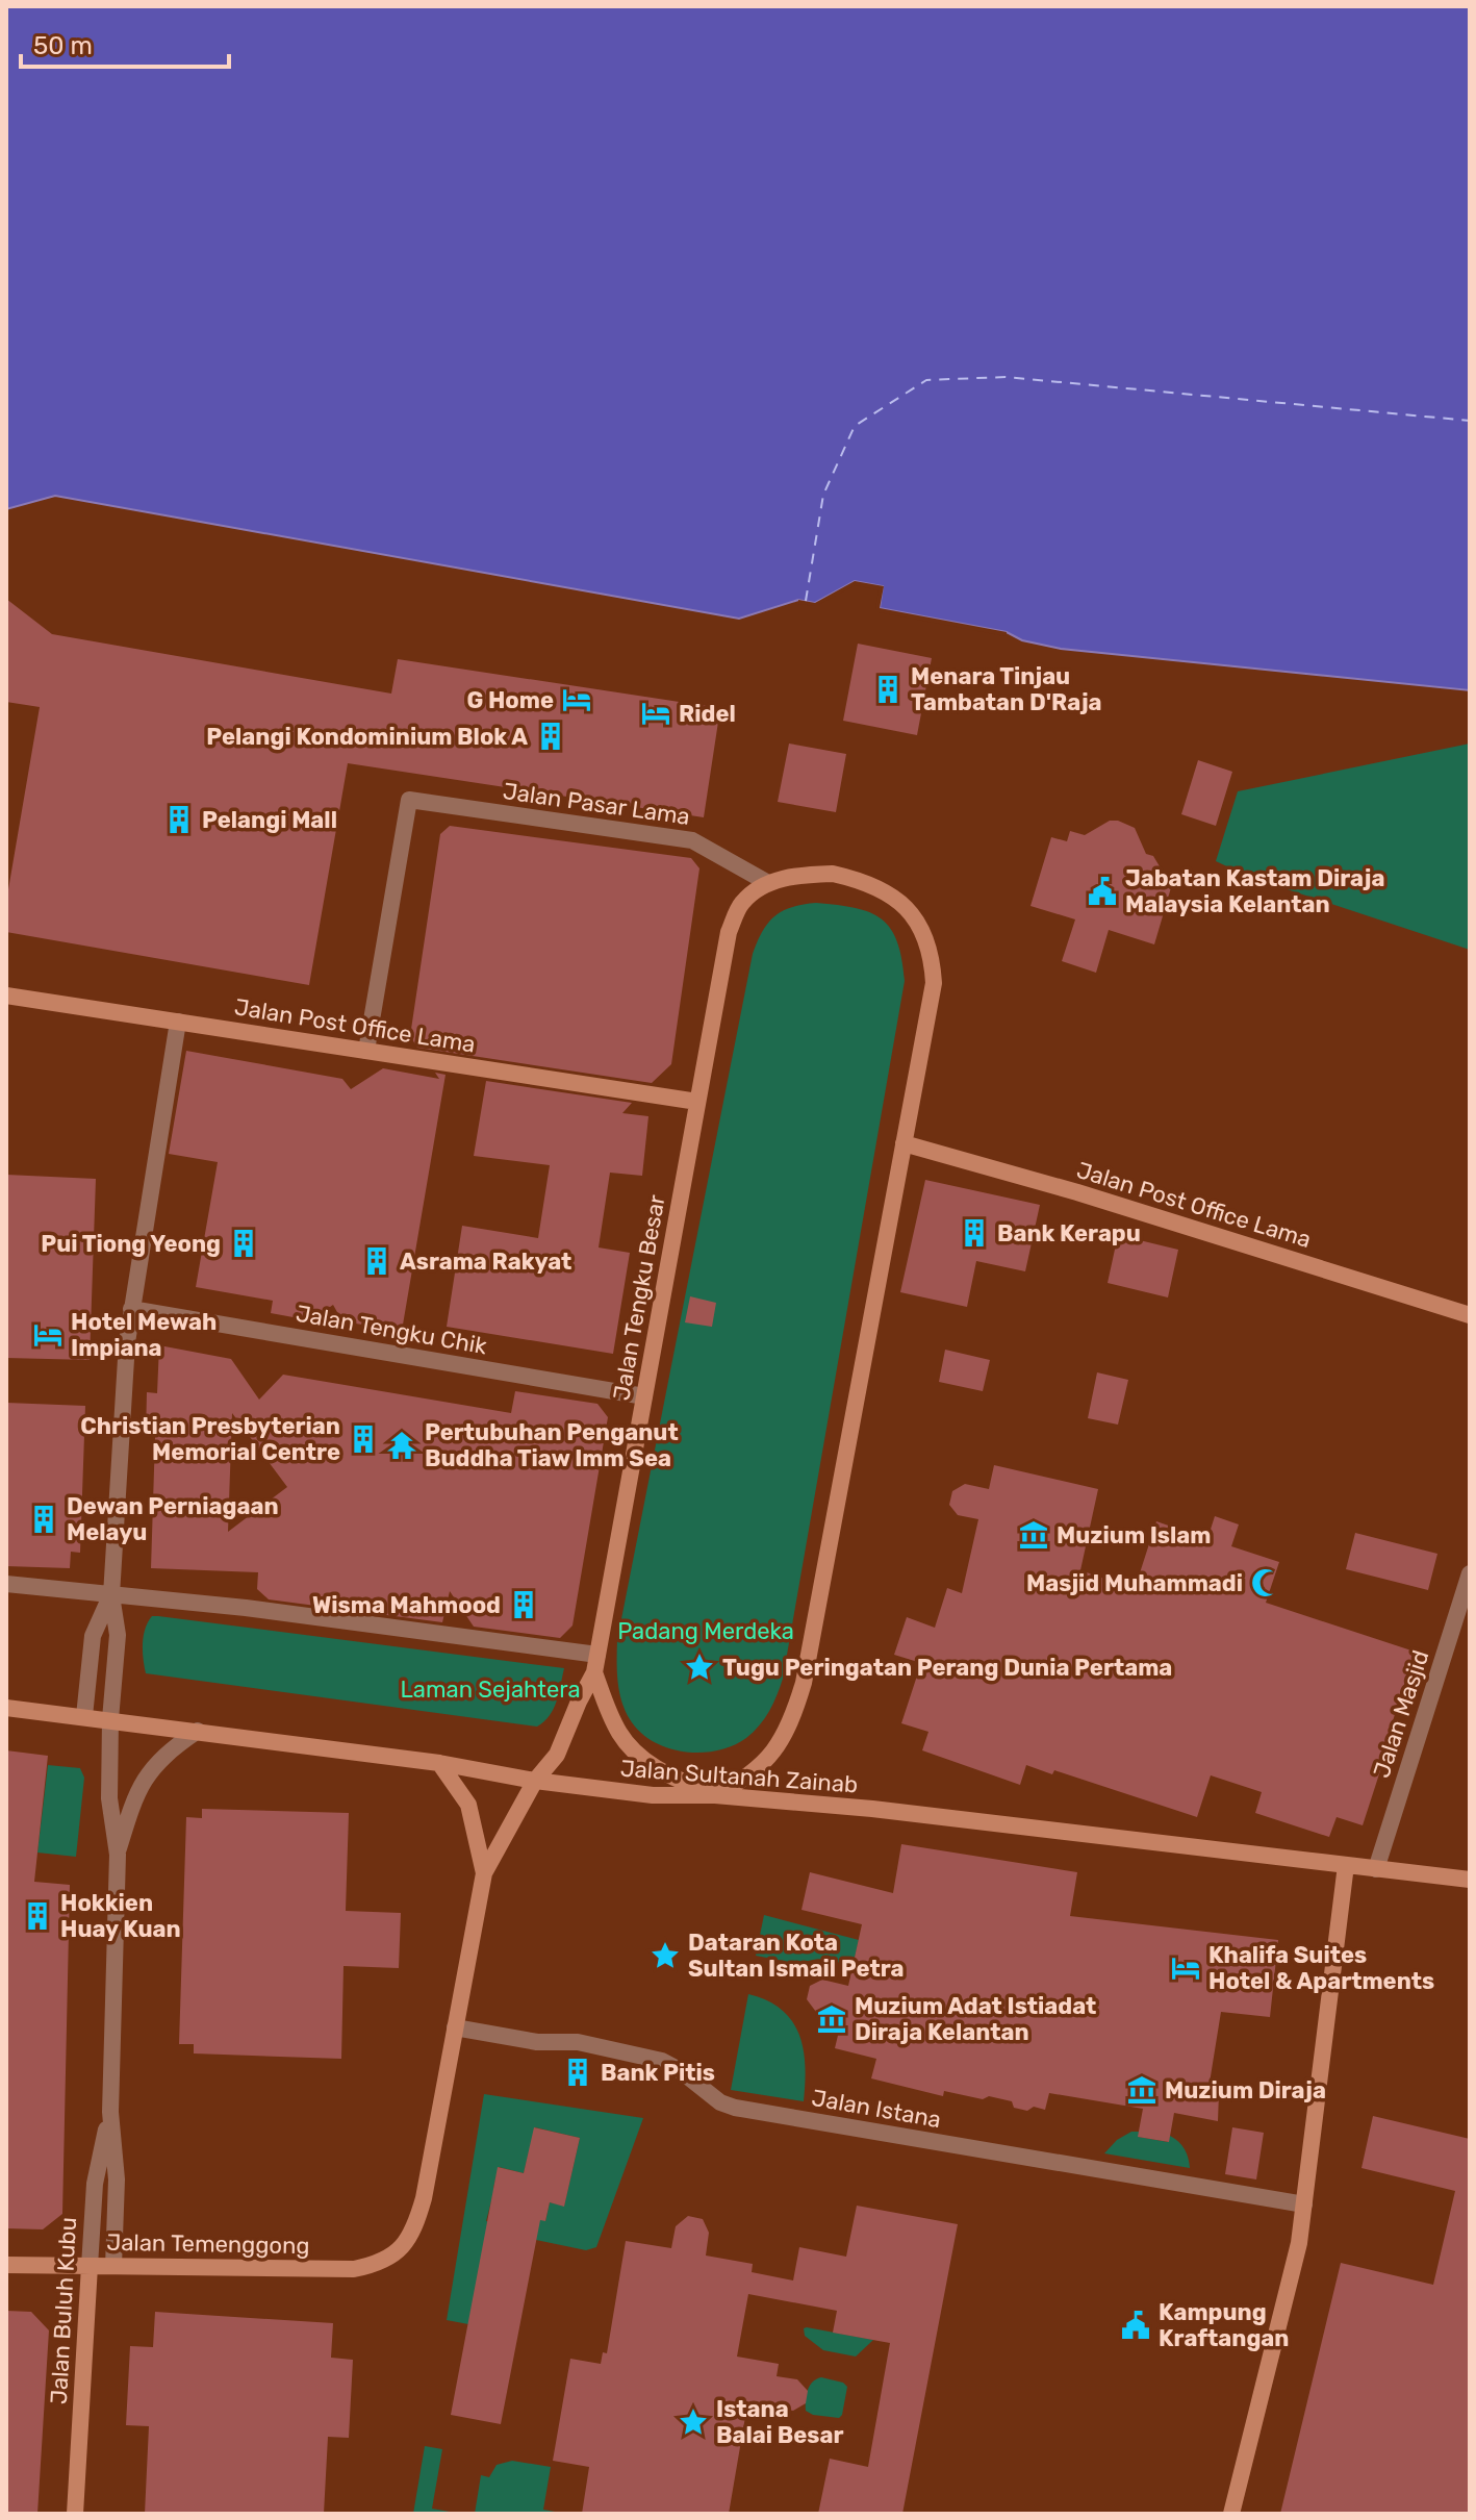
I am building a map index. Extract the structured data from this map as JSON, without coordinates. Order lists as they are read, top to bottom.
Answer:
{
  "streets": {
    "main road": [
      "Jalan Post Office Lama",
      "Jalan Tengku Besar",
      "Jalan Sultanah Zainab",
      "Jalan Temenggong",
      "Jalan Buluh Kubu"
    ],
    "street": [
      "Jalan Pasar Lama",
      "Jalan Tengku Chik",
      "Jalan Masjid",
      "Jalan Istana"
    ]
  },
  "crossings": [
    ["Jalan Pasar Lama", "Jalan Post Office Lama"],
    ["Jalan Pasar Lama", "Jalan Tengku Besar"],
    ["Jalan Post Office Lama", "Jalan Tengku Besar"],
    ["Jalan Tengku Besar", "Jalan Tengku Chik"],
    ["Jalan Tengku Besar", "Jalan Sultanah Zainab"],
    ["Jalan Masjid", "Jalan Sultanah Zainab"],
    ["Jalan Sultanah Zainab", "Jalan Buluh Kubu"],
    ["Jalan Istana", "Jalan Temenggong"],
    ["Jalan Temenggong", "Jalan Buluh Kubu"]
  ],
  "parks": ["Padang Merdeka", "Laman Sejahtera"],
  "places": {
    "building": [
      "Menara Tinjau Tambatan D'Raja",
      "Pelangi Kondominium Blok A",
      "Pelangi Mall",
      "Bank Kerapu",
      "Pui Tiong Yeong",
      "Asrama Rakyat",
      "Christian Presbyterian Memorial Centre",
      "Dewan Perniagaan Melayu",
      "Wisma Mahmood",
      "Hokkien Huay Kuan",
      "Bank Pitis"
    ],
    "hotel": [
      "G Home",
      "Ridel",
      "Hotel Mewah Impiana",
      "Khalifa Suites Hotel & Apartments"
    ],
    "public building": ["Jabatan Kastam Diraja Malaysia Kelantan", "Kampung Kraftangan"],
    "temple": ["Pertubuhan Penganut Buddha Tiaw Imm Sea"],
    "museum": ["Muzium Islam", "Muzium Adat Istiadat Diraja Kelantan", "Muzium Diraja"],
    "mosque": ["Masjid Muhammadi"],
    "place": ["Tugu Peringatan Perang Dunia Pertama", "Dataran Kota Sultan Ismail Petra", "Istana Balai Besar"]
  },
  "scale_bar": "50 m"
}
